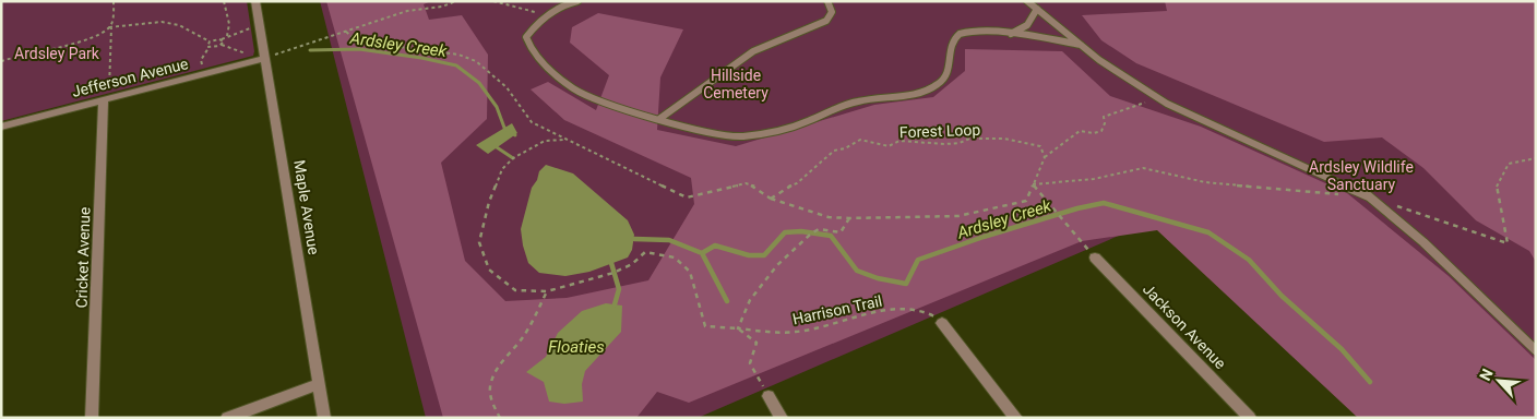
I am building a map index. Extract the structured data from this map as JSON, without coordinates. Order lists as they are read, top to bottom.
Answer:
{
  "streets": {
    "street": [
      "Jefferson Avenue",
      "Maple Avenue",
      "Cricket Avenue",
      "Jackson Avenue"
    ],
    "path": ["Forest Loop", "Harrison Trail"]
  },
  "crossings": [
    ["Jefferson Avenue", "Maple Avenue"],
    ["Jefferson Avenue", "Cricket Avenue"]
  ],
  "water": ["Ardsley Creek", "Floaties"],
  "parks": ["Ardsley Park", "Hillside Cemetery", "Ardsley Wildlife Sanctuary"],
  "north": "top left"
}
